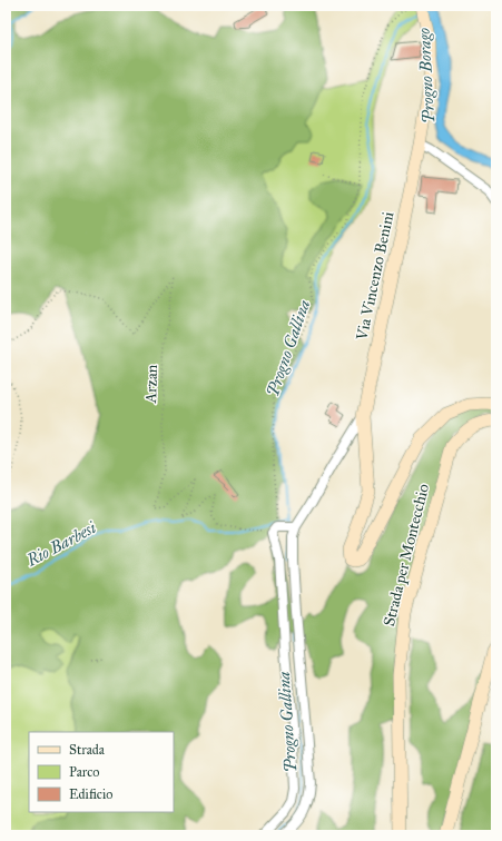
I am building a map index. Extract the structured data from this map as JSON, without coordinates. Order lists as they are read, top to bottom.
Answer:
{
  "streets": {
    "street": ["Via Vincenzo Benini", "Strada per Montecchio"],
    "path": ["Arzan"]
  },
  "crossings": [
    ["Via Vincenzo Benini", "Strada per Montecchio"]
  ],
  "water": ["Progno Borago", "Progno Gallina", "Rio Barbesi"],
  "legend": ["Strada", "Parco", "Edificio"]
}
